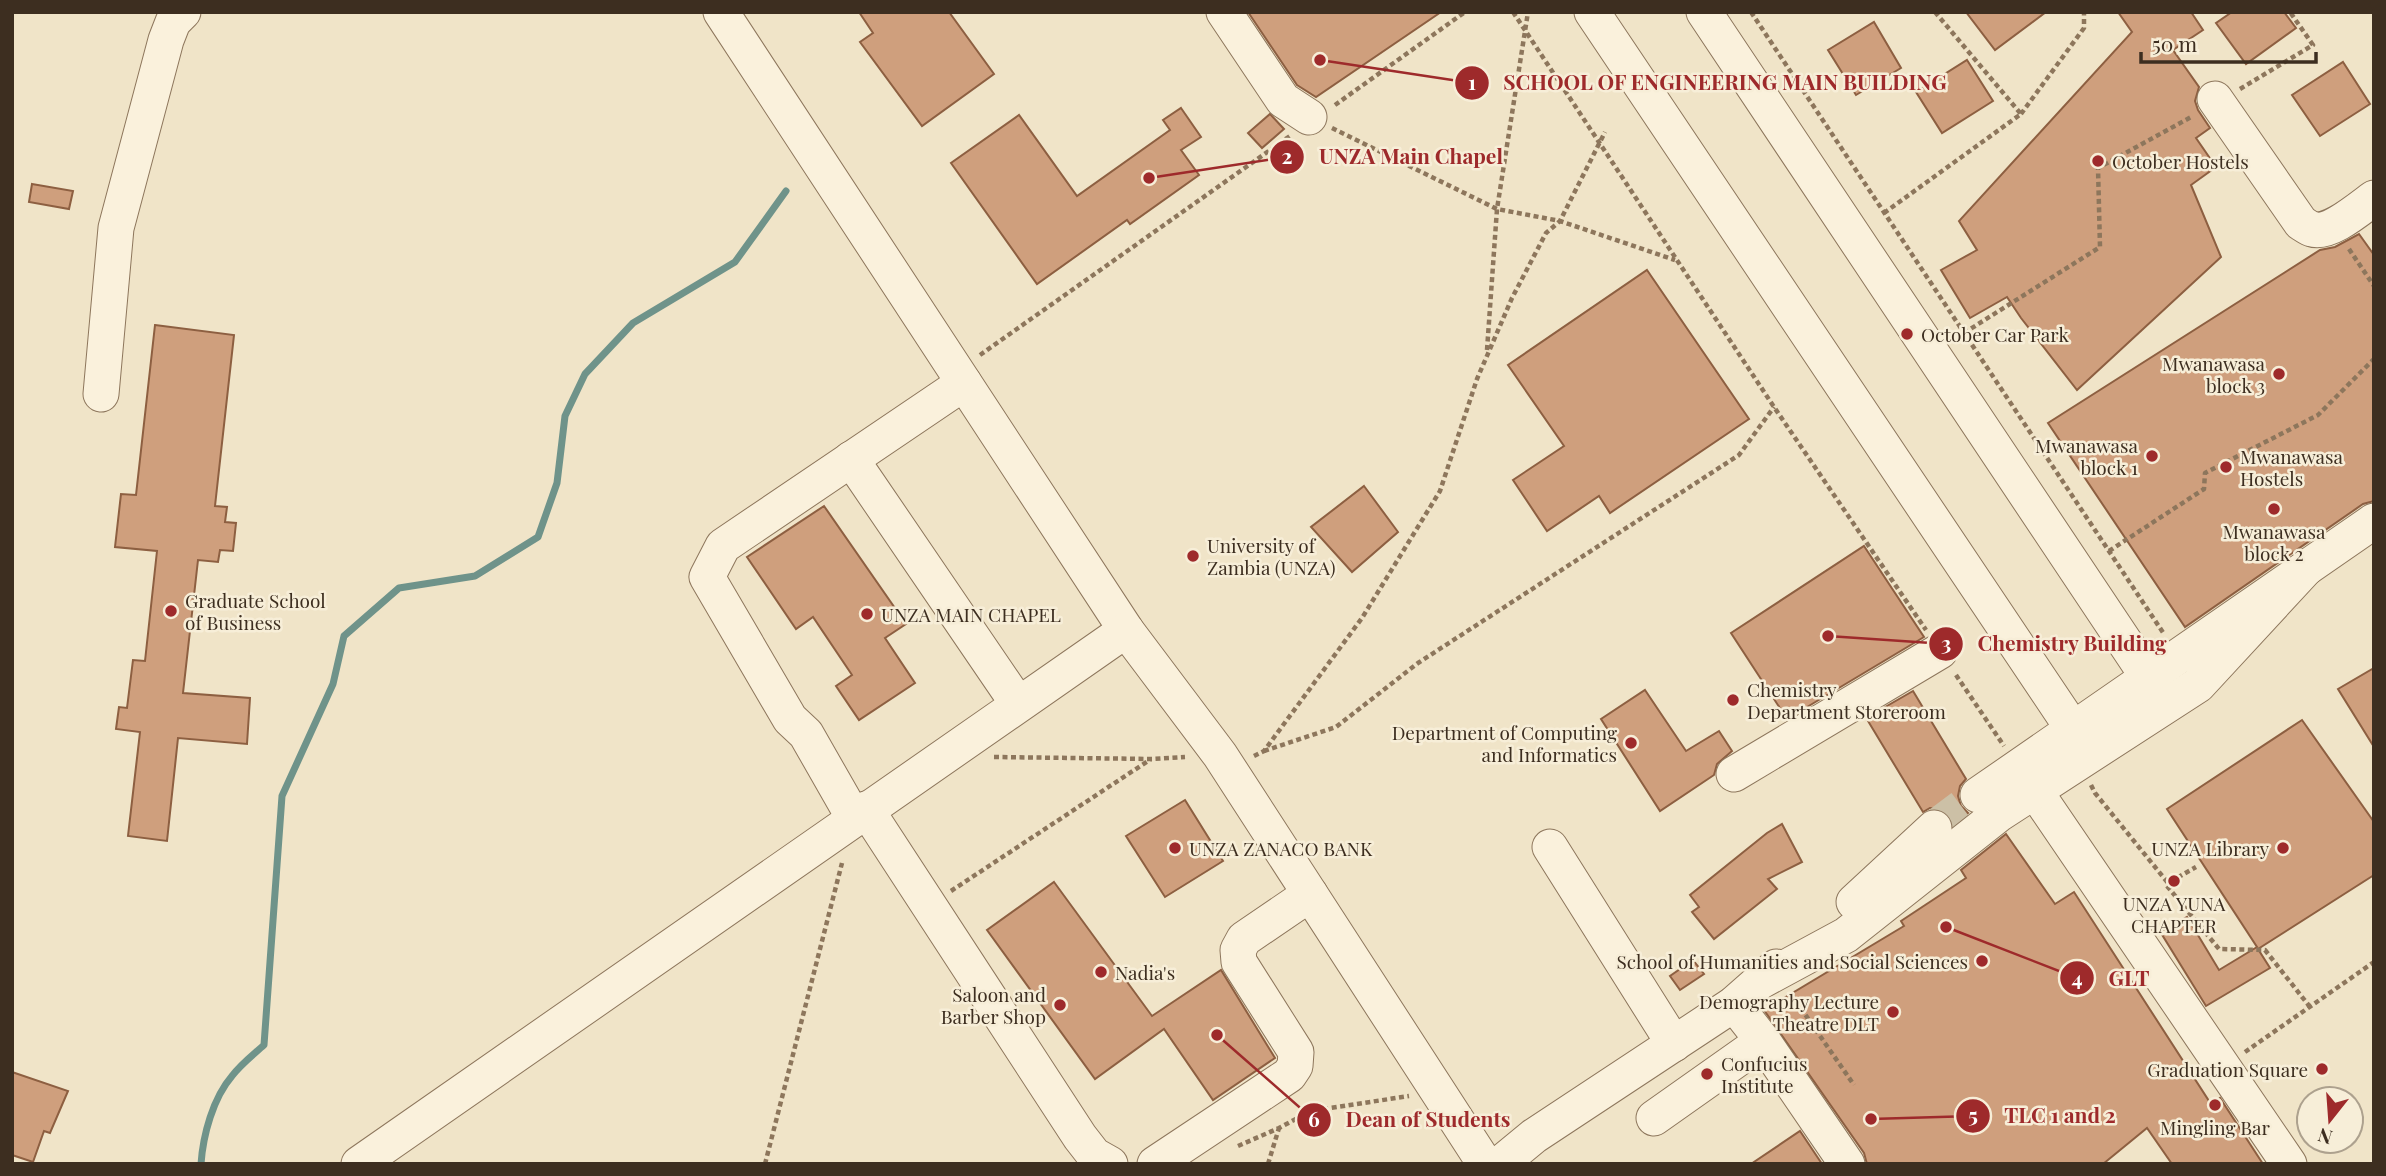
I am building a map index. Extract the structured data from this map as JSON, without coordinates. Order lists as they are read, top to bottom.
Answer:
{
  "places": [
    "SCHOOL OF ENGINEERING MAIN BUILDING",
    "October Hostels",
    "UNZA Main Chapel",
    "October Car Park",
    "Mwanawasa block 3",
    "Mwanawasa block 1",
    "Mwanawasa Hostels",
    "Mwanawasa block 2",
    "University of Zambia (UNZA)",
    "Graduate School of Business",
    "UNZA MAIN CHAPEL",
    "Chemistry Building",
    "Chemistry Department Storeroom",
    "Department of Computing and Informatics",
    "UNZA ZANACO BANK",
    "UNZA Library",
    "UNZA YUNA CHAPTER",
    "GLT",
    "School of Humanities and Social Sciences",
    "Nadia's",
    "Saloon and Barber Shop",
    "Demography Lecture Theatre DLT",
    "Dean of Students",
    "Graduation Square",
    "Confucius Institute",
    "Mingling Bar",
    "TLC 1 and 2"
  ],
  "scale_bar": "50 m",
  "north": "bottom"
}
